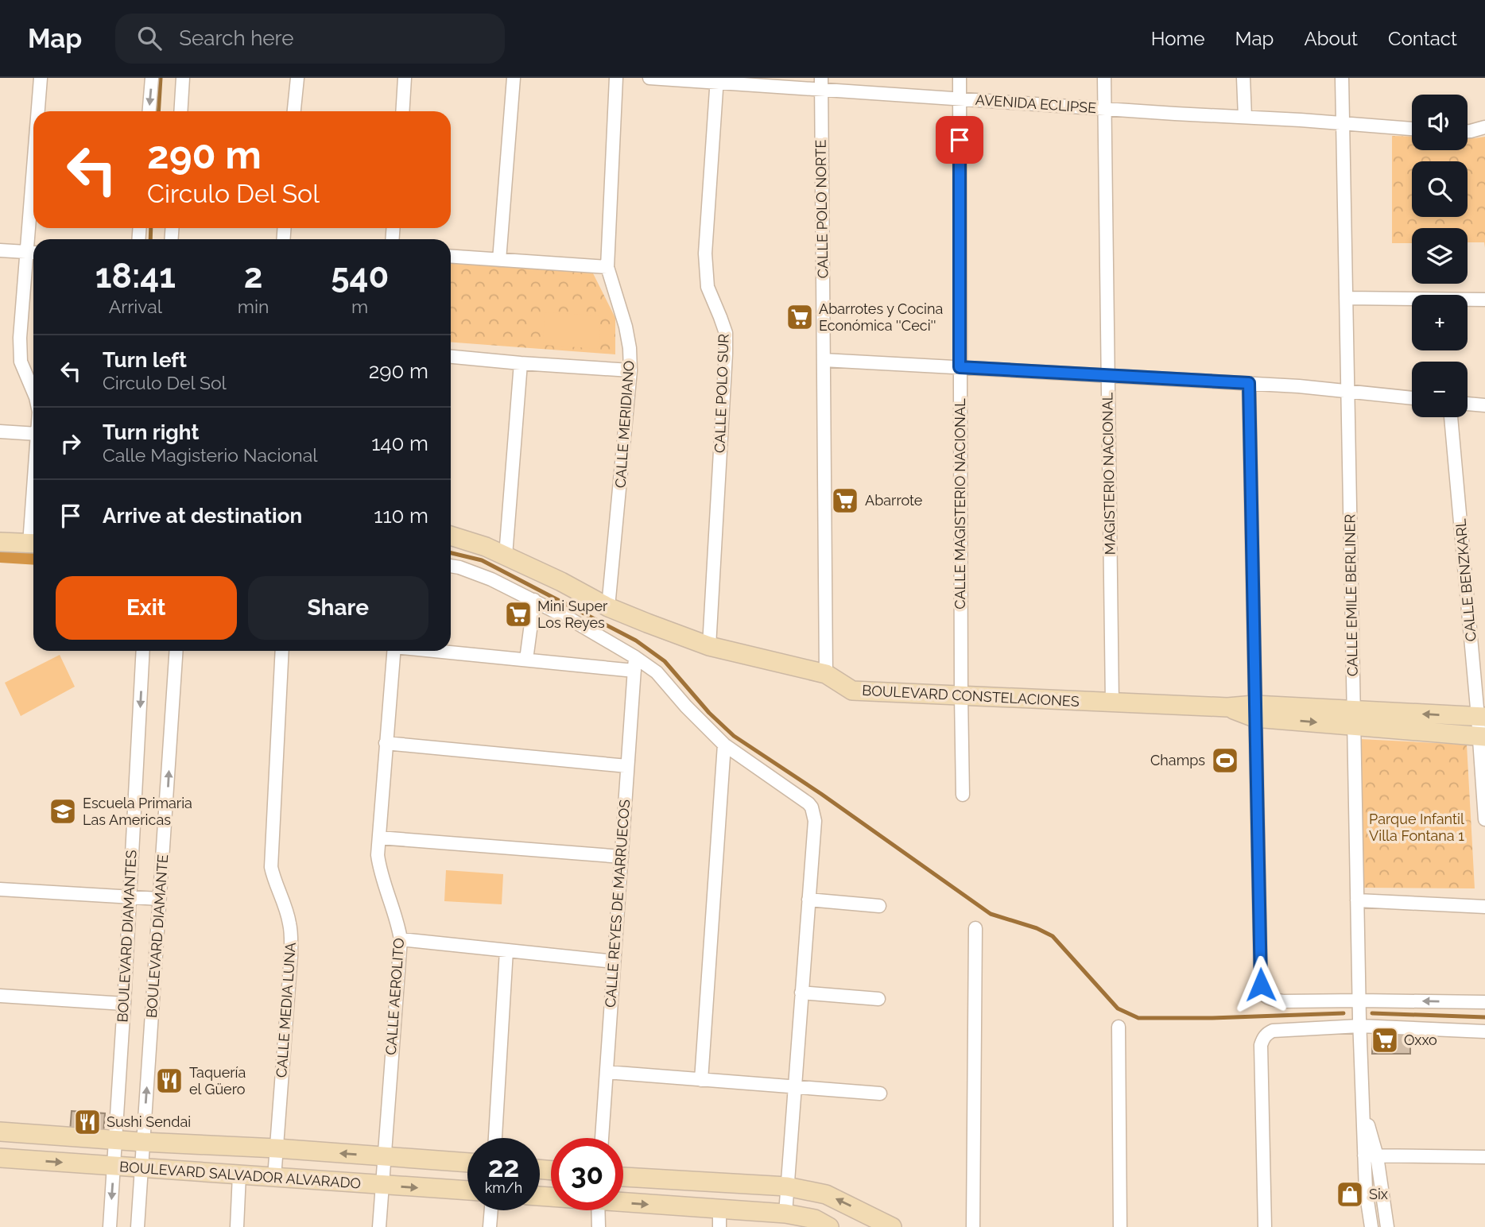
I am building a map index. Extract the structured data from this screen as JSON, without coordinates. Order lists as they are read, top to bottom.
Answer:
{
  "streets": {
    "street": [
      "AVENIDA ECLIPSE",
      "CALLE POLO NORTE",
      "CALLE POLO SUR",
      "CALLE MERIDIANO",
      "MAGISTERIO NACIONAL",
      "CALLE MAGISTERIO NACIONAL",
      "CALLE BENZKARL",
      "CALLE EMILE BERLINER",
      "BOULEVARD CONSTELACIONES",
      "CALLE REYES DE MARRUECOS",
      "BOULEVARD DIAMANTES",
      "BOULEVARD DIAMANTE",
      "CALLE AEROLITO",
      "CALLE MEDIA LUNA",
      "BOULEVARD SALVADOR ALVARADO"
    ]
  },
  "crossings": [
    ["AVENIDA ECLIPSE", "CALLE POLO NORTE"],
    ["AVENIDA ECLIPSE", "CALLE POLO SUR"],
    ["AVENIDA ECLIPSE", "MAGISTERIO NACIONAL"],
    ["AVENIDA ECLIPSE", "CALLE MAGISTERIO NACIONAL"],
    ["AVENIDA ECLIPSE", "CALLE EMILE BERLINER"],
    ["CALLE POLO NORTE", "BOULEVARD CONSTELACIONES"],
    ["CALLE POLO SUR", "BOULEVARD CONSTELACIONES"],
    ["CALLE MERIDIANO", "BOULEVARD CONSTELACIONES"],
    ["MAGISTERIO NACIONAL", "BOULEVARD CONSTELACIONES"],
    ["CALLE MAGISTERIO NACIONAL", "BOULEVARD CONSTELACIONES"],
    ["CALLE BENZKARL", "BOULEVARD CONSTELACIONES"],
    ["CALLE EMILE BERLINER", "BOULEVARD CONSTELACIONES"],
    ["BOULEVARD DIAMANTES", "BOULEVARD SALVADOR ALVARADO"],
    ["BOULEVARD DIAMANTE", "BOULEVARD SALVADOR ALVARADO"],
    ["CALLE AEROLITO", "BOULEVARD SALVADOR ALVARADO"],
    ["CALLE MEDIA LUNA", "BOULEVARD SALVADOR ALVARADO"]
  ],
  "one_way": ["BOULEVARD DIAMANTES", "BOULEVARD DIAMANTE"],
  "parks": ["Parque Infantil Villa Fontana 1"],
  "places": {
    "supermarket": [
      "Abarrotes y Cocina Económica ''Ceci''",
      "Abarrote",
      "Mini Super Los Reyes",
      "Oxxo"
    ],
    "sports": ["Champs"],
    "school or university": ["Escuela Primaria Las Americas"],
    "restaurant": ["Taquería el Güero", "Sushi Sendai"],
    "shop": ["Six"]
  },
  "page": {
    "header": "Map",
    "search": "Search here",
    "nav": [
      "Home",
      "Map",
      "About",
      "Contact"
    ],
    "map_buttons": ["+", "−"],
    "turn": ["290 m", "Circulo Del Sol"],
    "eta": [
      "18:41",
      "Arrival",
      "2",
      "min",
      "540",
      "m"
    ],
    "list": [
      {
        "name": "Turn left",
        "note": "Circulo Del Sol",
        "value": "290 m"
      },
      {
        "name": "Turn right",
        "note": "Calle Magisterio Nacional",
        "value": "140 m"
      },
      {
        "name": "Arrive at destination",
        "value": "110 m"
      }
    ],
    "buttons": ["Exit", "Share"],
    "speed": "22 km/h",
    "limit": "30"
  }
}
